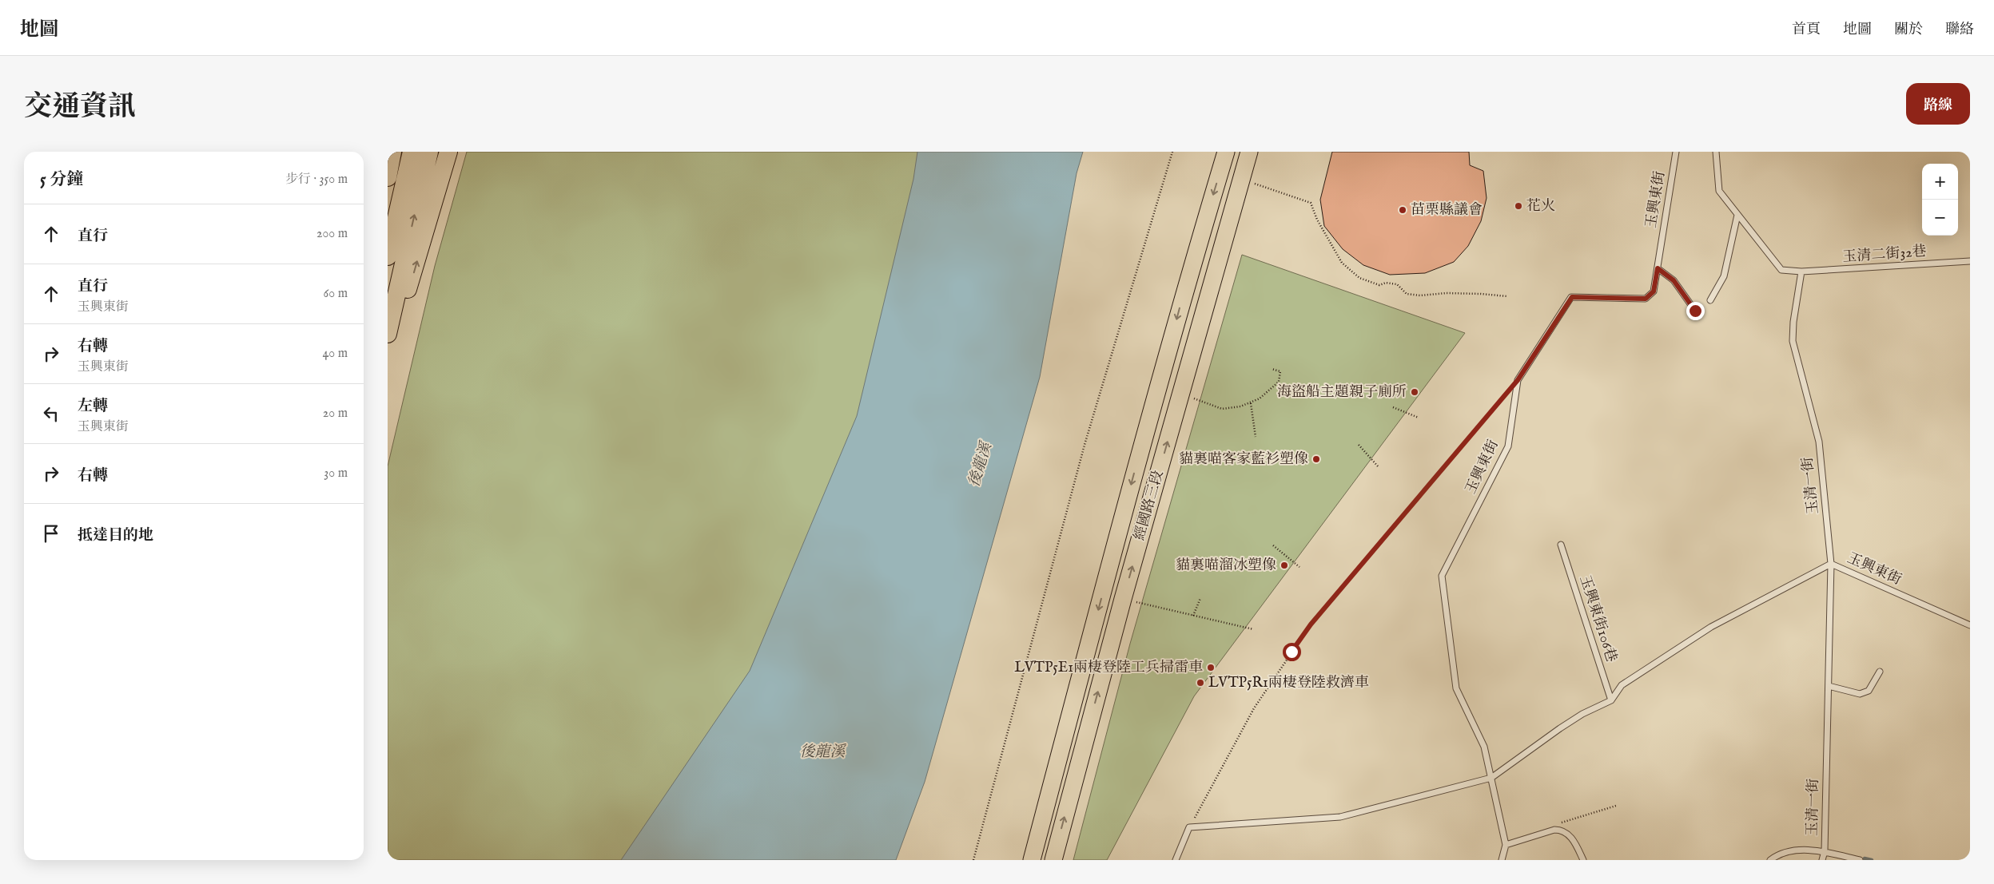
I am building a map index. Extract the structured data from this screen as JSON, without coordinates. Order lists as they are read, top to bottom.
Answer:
{
  "streets": {
    "main road": ["經國路三段"],
    "lane": [
      "玉興東街",
      "玉清二街32巷",
      "玉清一街",
      "玉興東街106巷"
    ]
  },
  "crossings": [
    ["玉興東街", "玉清一街"],
    ["玉興東街", "玉興東街106巷"],
    ["玉清二街32巷", "玉清一街"]
  ],
  "water": ["後龍溪"],
  "places": [
    "花火",
    "苗栗縣議會",
    "海盜船主題親子廁所",
    "貓裏喵客家藍衫塑像",
    "貓裏喵溜冰塑像",
    "LVTP5E1兩棲登陸工兵掃雷車",
    "LVTP5R1兩棲登陸救濟車"
  ],
  "page": {
    "header": "地圖",
    "nav": [
      "首頁",
      "地圖",
      "關於",
      "聯絡"
    ],
    "title": "交通資訊",
    "buttons": "路線",
    "heading": ["5 分鐘", "步行 · 350 m"],
    "map_buttons": ["+", "−"],
    "list": [
      ["直行", "200 m"],
      ["直行", "玉興東街", "60 m"],
      ["右轉", "玉興東街", "40 m"],
      ["左轉", "玉興東街", "20 m"],
      ["右轉", "30 m"],
      "抵達目的地"
    ]
  }
}
